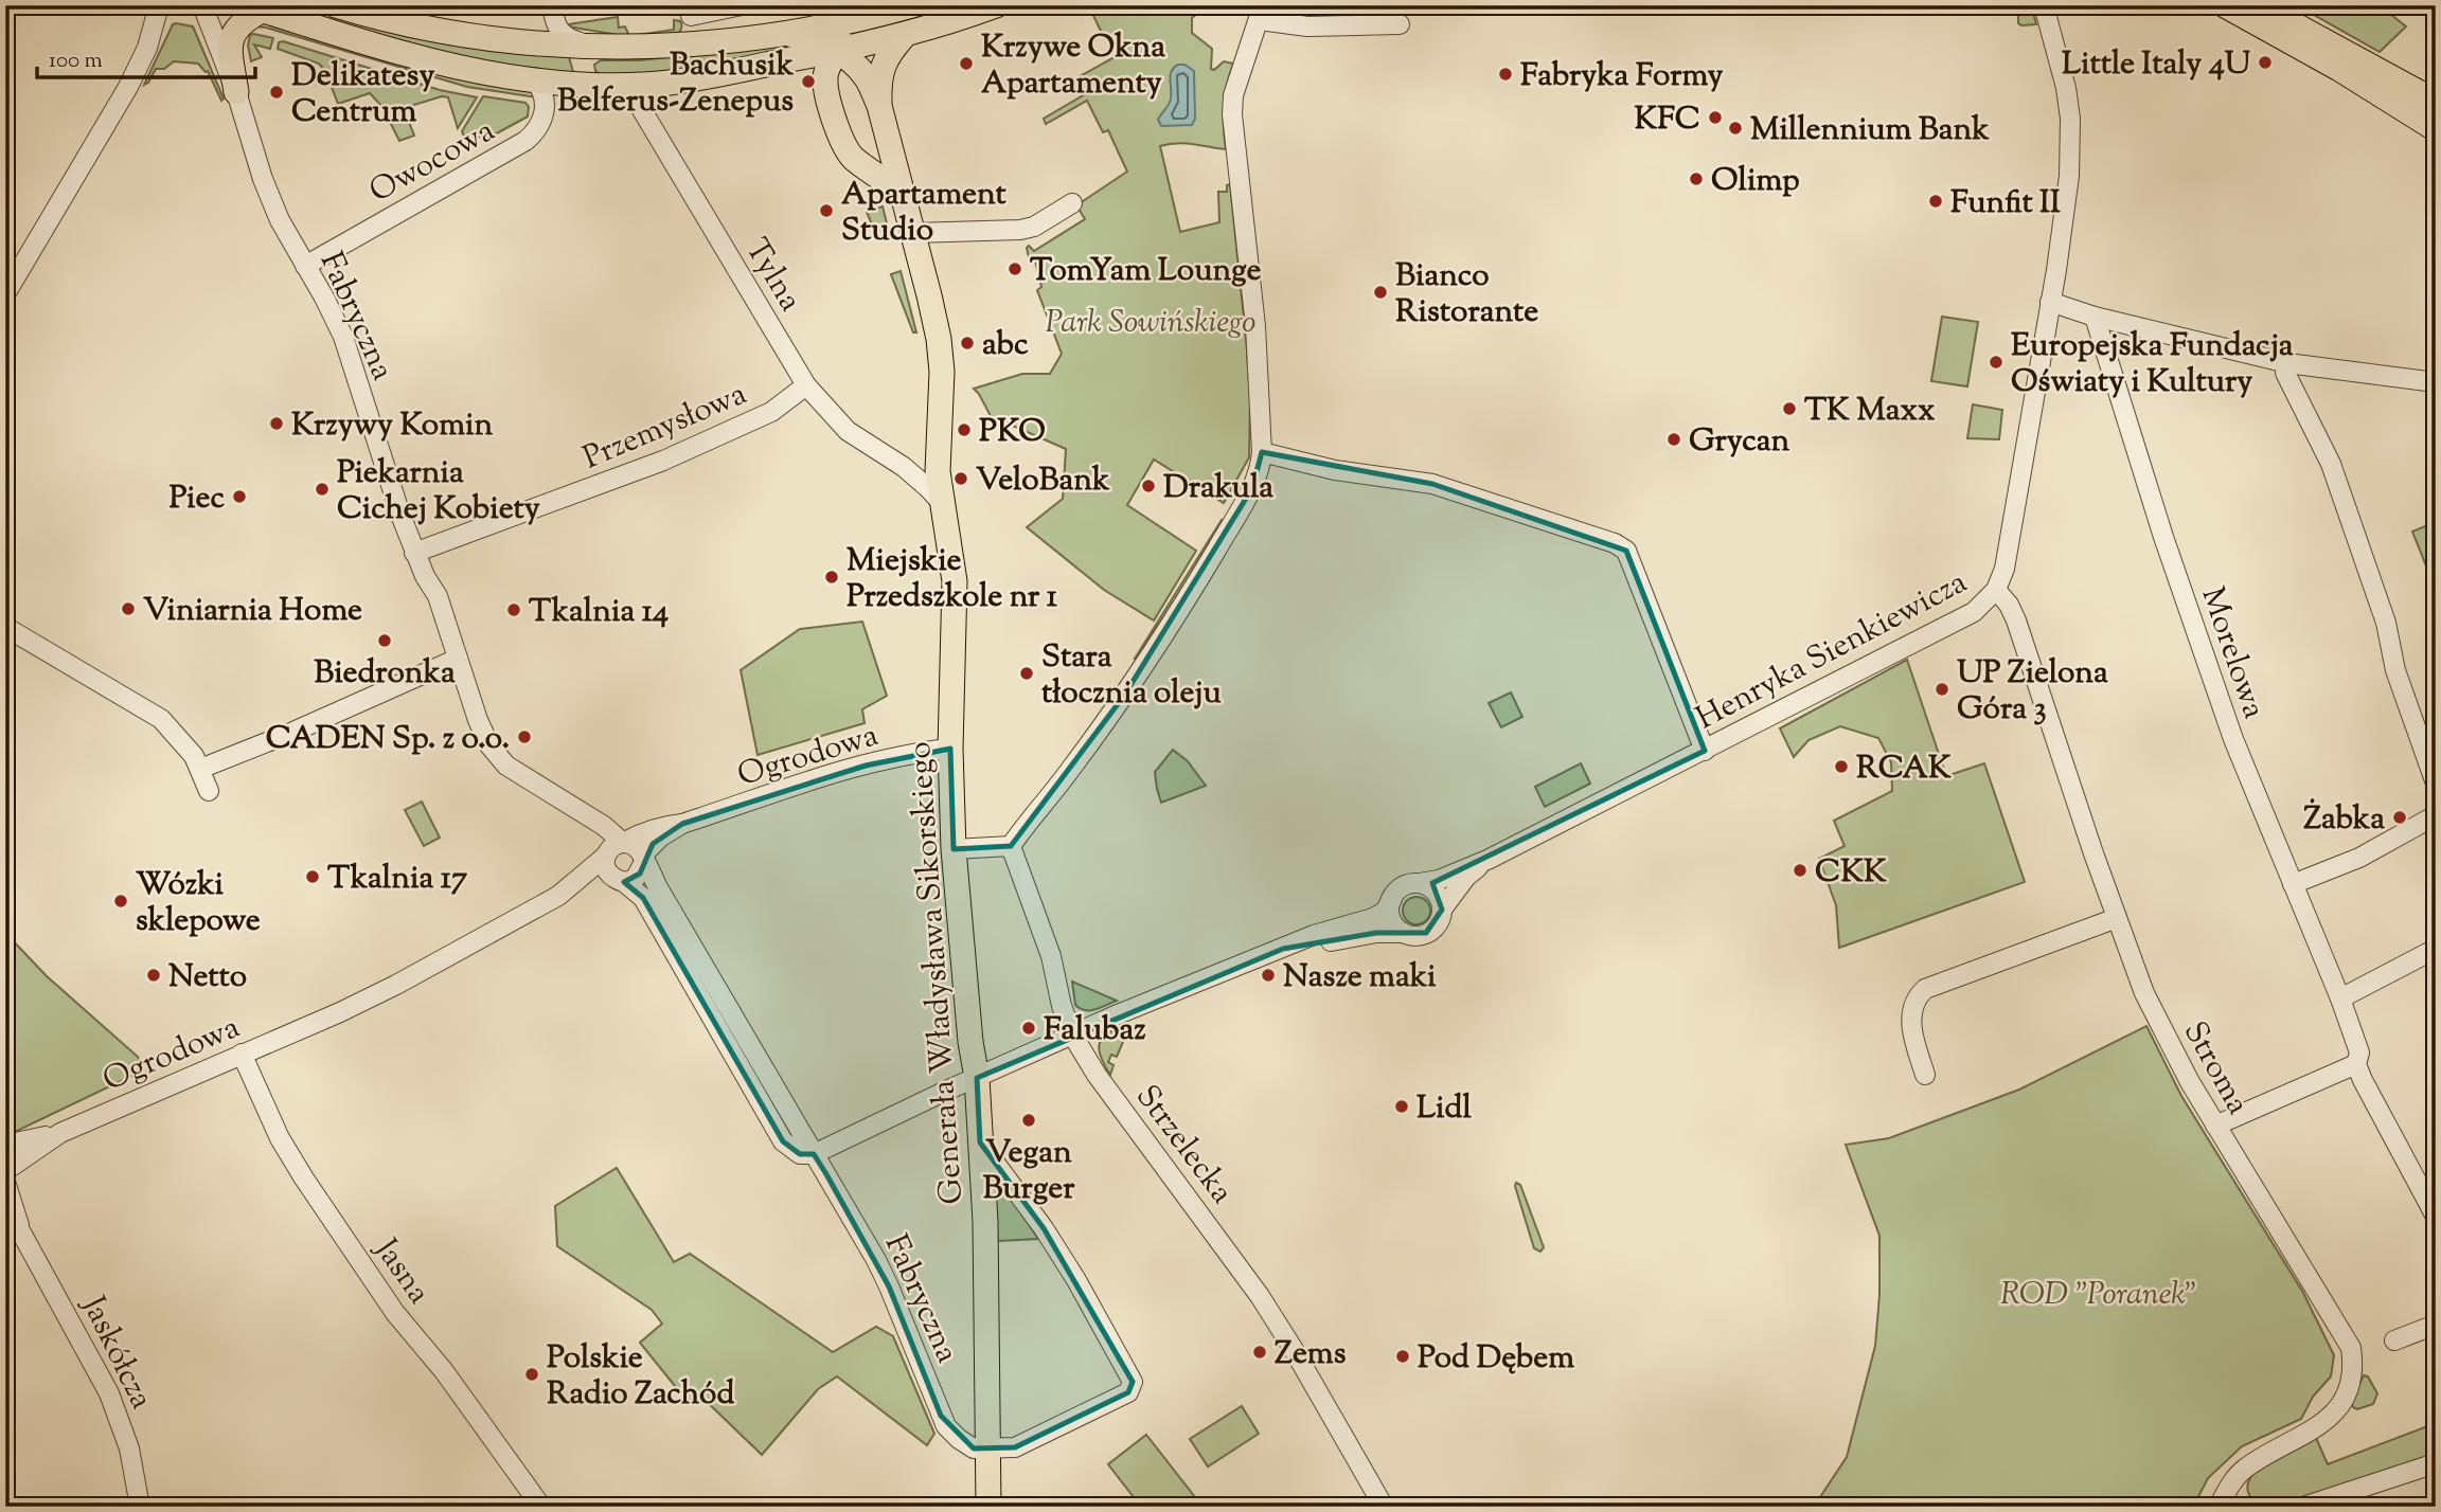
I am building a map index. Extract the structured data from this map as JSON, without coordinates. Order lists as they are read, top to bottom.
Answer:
{
  "streets": {
    "main road": ["Generała Władysława Sikorskiego"],
    "street": [
      "Owocowa",
      "Tylna",
      "Fabryczna",
      "Przemysłowa",
      "Henryka Sienkiewicza",
      "Morelowa",
      "Ogrodowa",
      "Stroma",
      "Strzelecka",
      "Jasna",
      "Jaskółcza"
    ]
  },
  "crossings": [
    ["Owocowa", "Fabryczna"],
    ["Tylna", "Przemysłowa"],
    ["Tylna", "Generała Władysława Sikorskiego"],
    ["Fabryczna", "Przemysłowa"],
    ["Fabryczna", "Ogrodowa"],
    ["Fabryczna", "Generała Władysława Sikorskiego"],
    ["Henryka Sienkiewicza", "Stroma"],
    ["Ogrodowa", "Generała Władysława Sikorskiego"],
    ["Ogrodowa", "Jasna"],
    ["Ogrodowa", "Jaskółcza"]
  ],
  "parks": ["Park Sowińskiego", "ROD \"Poranek\""],
  "places": [
    "Little Italy 4U",
    "Krzywe Okna Apartamenty",
    "Fabryka Formy",
    "Bachusik Belferus-Zenepus",
    "Delikatesy Centrum",
    "KFC",
    "Millennium Bank",
    "Olimp",
    "Funfit II",
    "Apartament Studio",
    "TomYam Lounge",
    "Bianco Ristorante",
    "abc",
    "Europejska Fundacja Oświaty i Kultury",
    "TK Maxx",
    "Krzywy Komin",
    "PKO",
    "Grycan",
    "VeloBank",
    "Drakula",
    "Piekarnia Cichej Kobiety",
    "Piec",
    "Miejskie Przedszkole nr 1",
    "Viniarnia Home",
    "Tkalnia 14",
    "Biedronka",
    "Stara tłocznia oleju",
    "UP Zielona Góra 3",
    "CADEN Sp. z o.o.",
    "RCAK",
    "Żabka",
    "CKK",
    "Tkalnia 17",
    "Wózki sklepowe",
    "Netto",
    "Nasze maki",
    "Falubaz",
    "Lidl",
    "Vegan Burger",
    "Zems",
    "Pod Dębem",
    "Polskie Radio Zachód"
  ],
  "scale_bar": "100 m"
}
